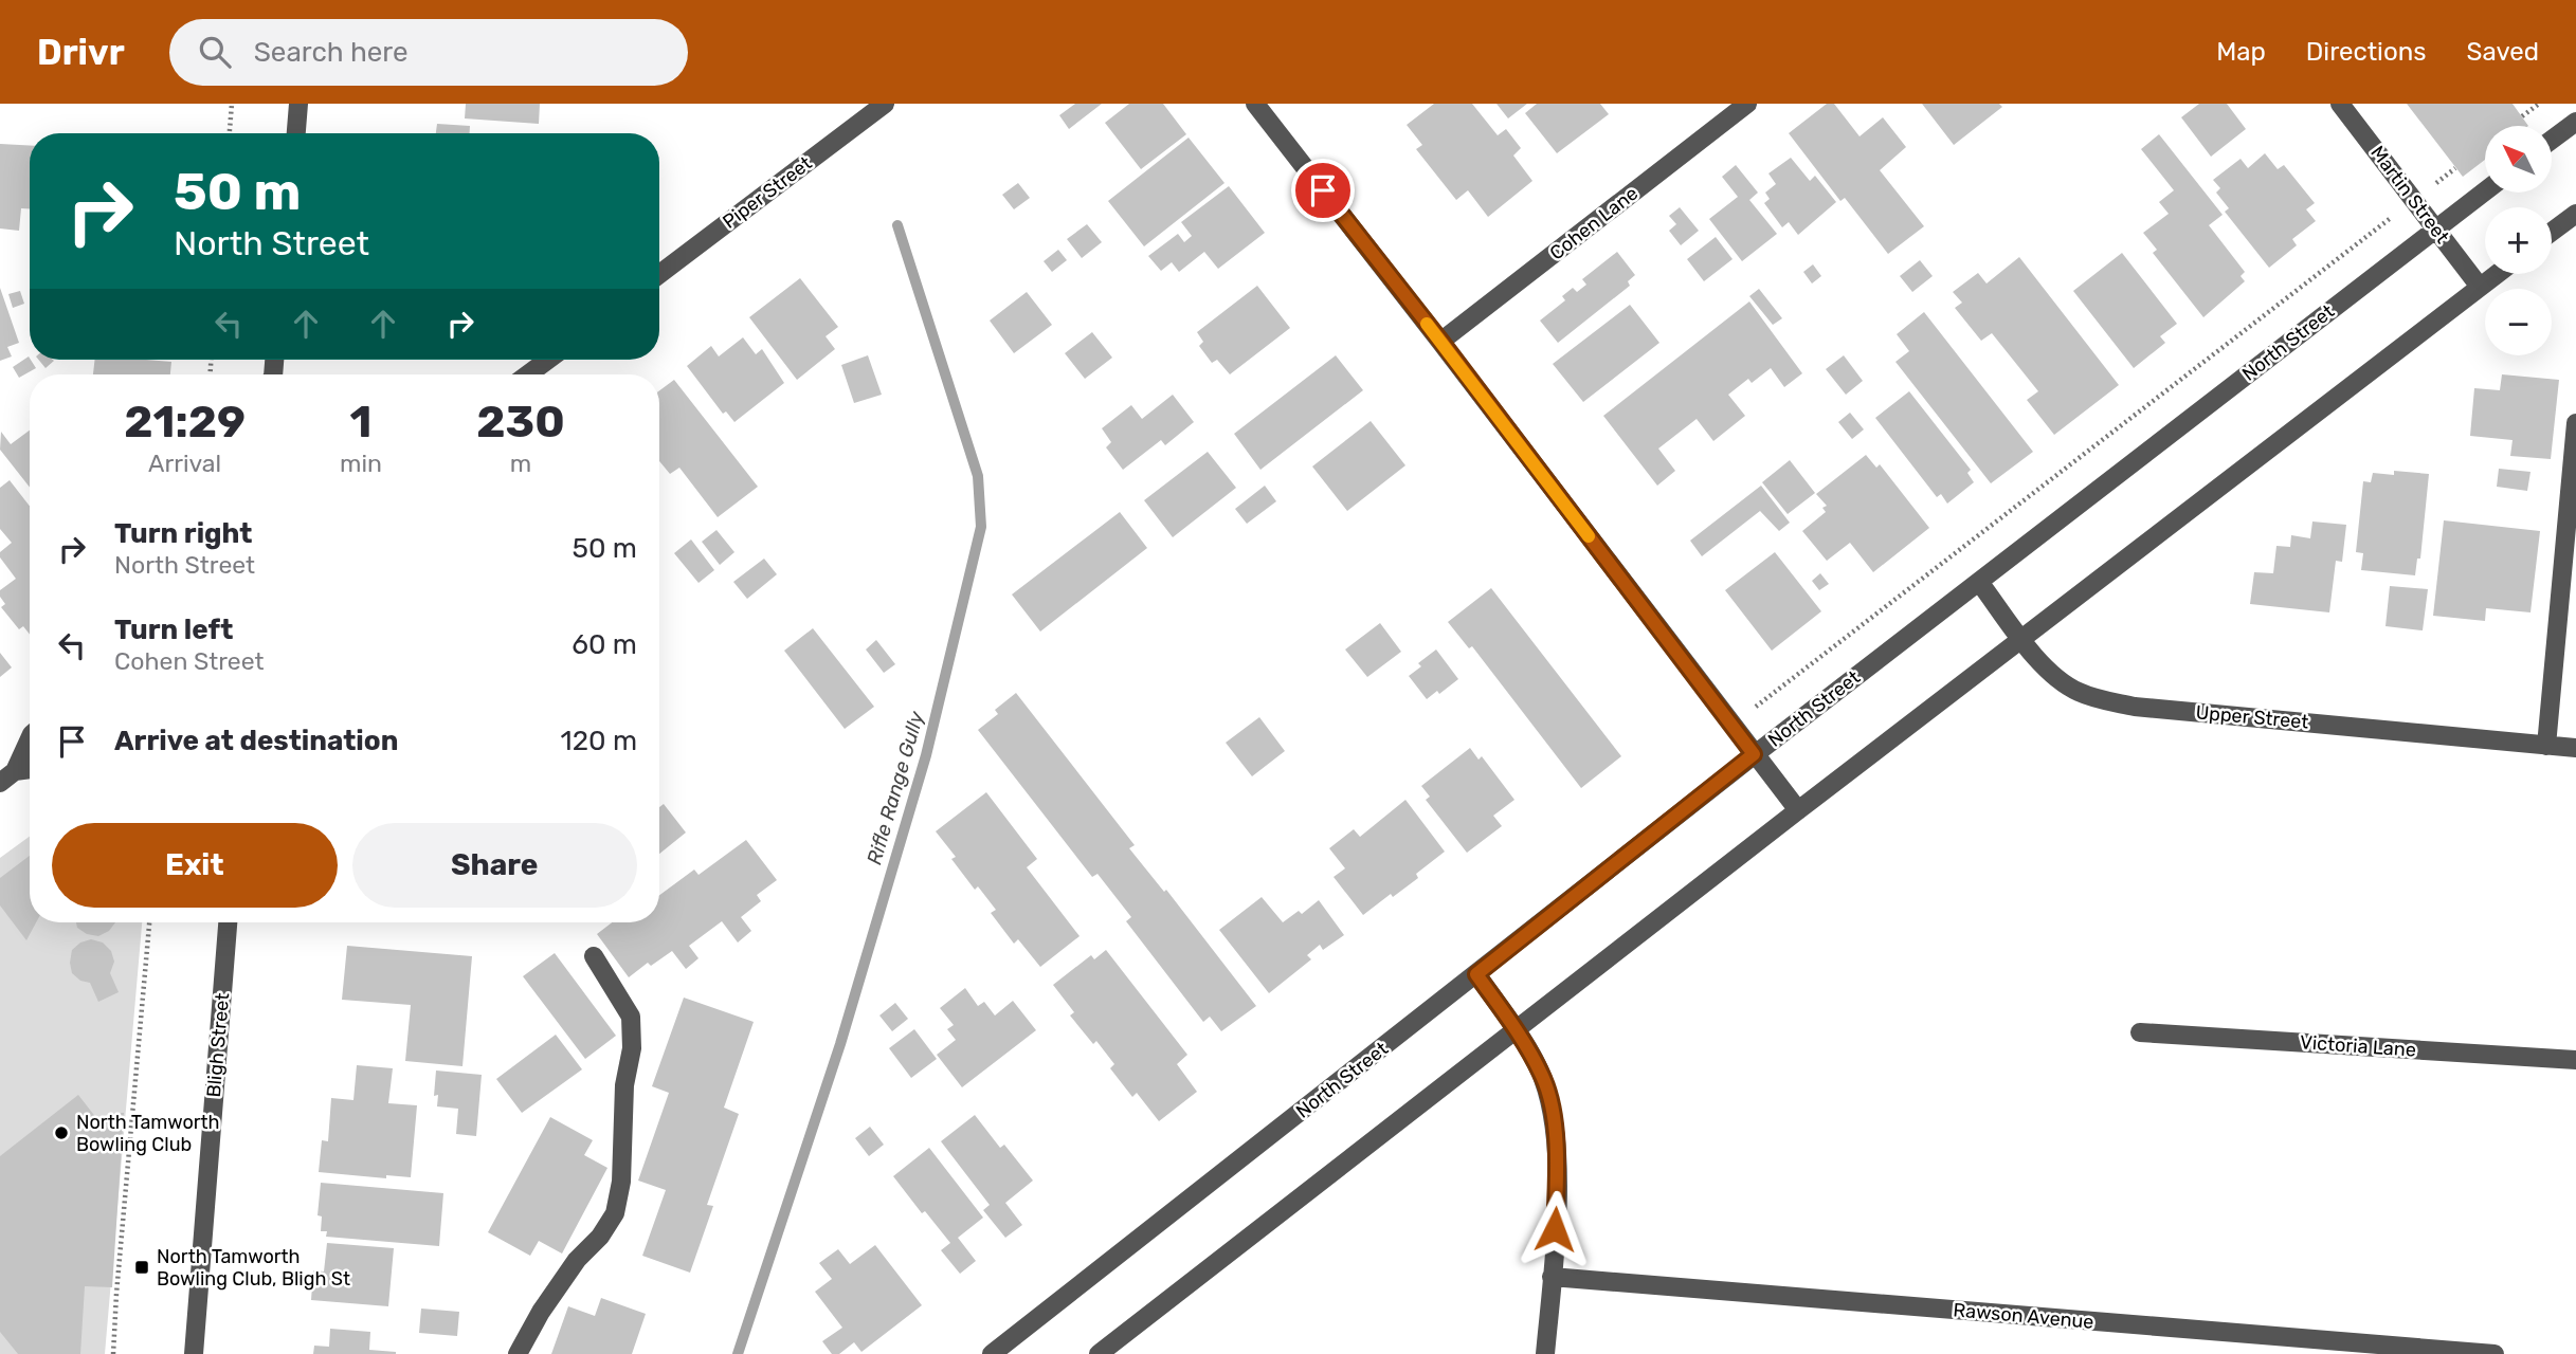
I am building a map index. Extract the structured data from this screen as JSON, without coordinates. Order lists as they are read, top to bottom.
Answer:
{
  "streets": {
    "street": [
      "Piper Street",
      "Martin Street",
      "Cohen Lane",
      "North Street",
      "Upper Street",
      "Bligh Street",
      "Victoria Lane",
      "Rawson Avenue"
    ]
  },
  "crossings": [
    ["Martin Street", "North Street"],
    ["North Street", "Upper Street"]
  ],
  "water": ["Rifle Range Gully"],
  "places": {
    "other": ["North Tamworth Bowling Club"],
    "transit": ["North Tamworth Bowling Club, Bligh St"]
  },
  "north": "top left",
  "page": {
    "header": "Drivr",
    "search": "Search here",
    "nav": ["Map", "Directions", "Saved"],
    "map_buttons": ["+", "−"],
    "turn": ["50 m", "North Street"],
    "eta": [
      "21:29",
      "Arrival",
      "1",
      "min",
      "230",
      "m"
    ],
    "list": [
      {
        "name": "Turn right",
        "note": "North Street",
        "value": "50 m"
      },
      {
        "name": "Turn left",
        "note": "Cohen Street",
        "value": "60 m"
      },
      {
        "name": "Arrive at destination",
        "value": "120 m"
      }
    ],
    "buttons": ["Exit", "Share"]
  }
}
